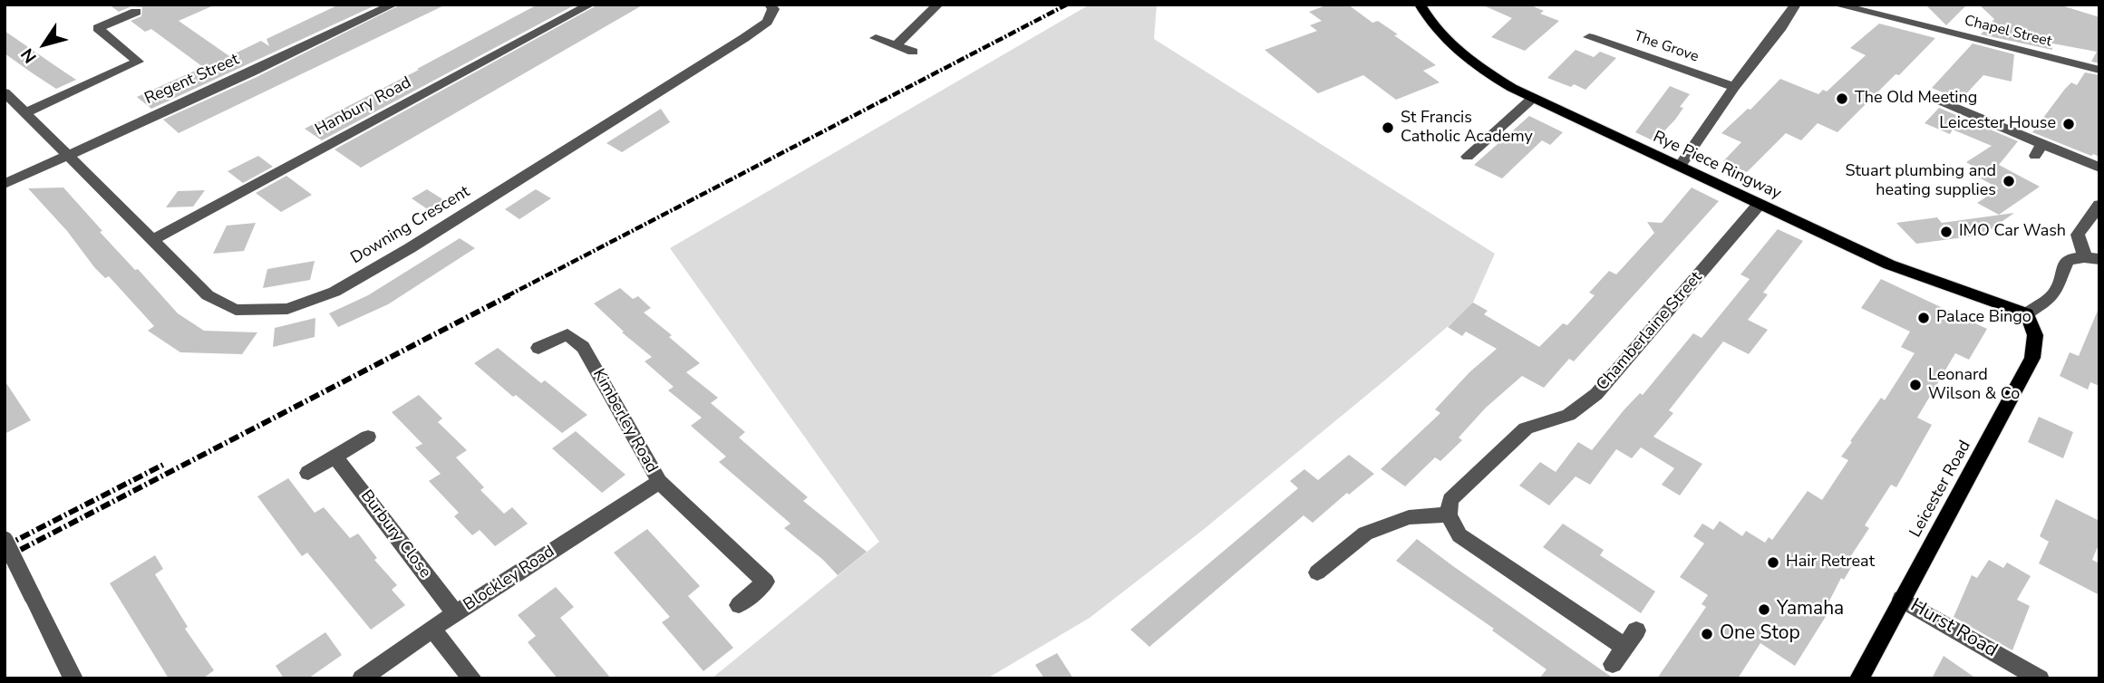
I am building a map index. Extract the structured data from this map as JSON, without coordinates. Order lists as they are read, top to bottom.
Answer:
{
  "streets": {
    "main road": ["Rye Piece Ringway", "Leicester Road"],
    "street": [
      "Chapel Street",
      "The Grove",
      "Regent Street",
      "Hanbury Road",
      "Downing Crescent",
      "Chamberlaine Street",
      "Kimberley Road",
      "Burbury Close",
      "Blockley Road",
      "Hurst Road"
    ]
  },
  "crossings": [
    ["Regent Street", "Downing Crescent"],
    ["Hanbury Road", "Downing Crescent"],
    ["Rye Piece Ringway", "Chamberlaine Street"],
    ["Rye Piece Ringway", "Leicester Road"],
    ["Kimberley Road", "Blockley Road"],
    ["Leicester Road", "Hurst Road"],
    ["Burbury Close", "Blockley Road"]
  ],
  "places": [
    "The Old Meeting",
    "Leicester House",
    "St Francis Catholic Academy",
    "Stuart plumbing and heating supplies",
    "IMO Car Wash",
    "Palace Bingo",
    "Leonard Wilson & Co",
    "Hair Retreat",
    "Yamaha",
    "One Stop"
  ],
  "north": "bottom left"
}
